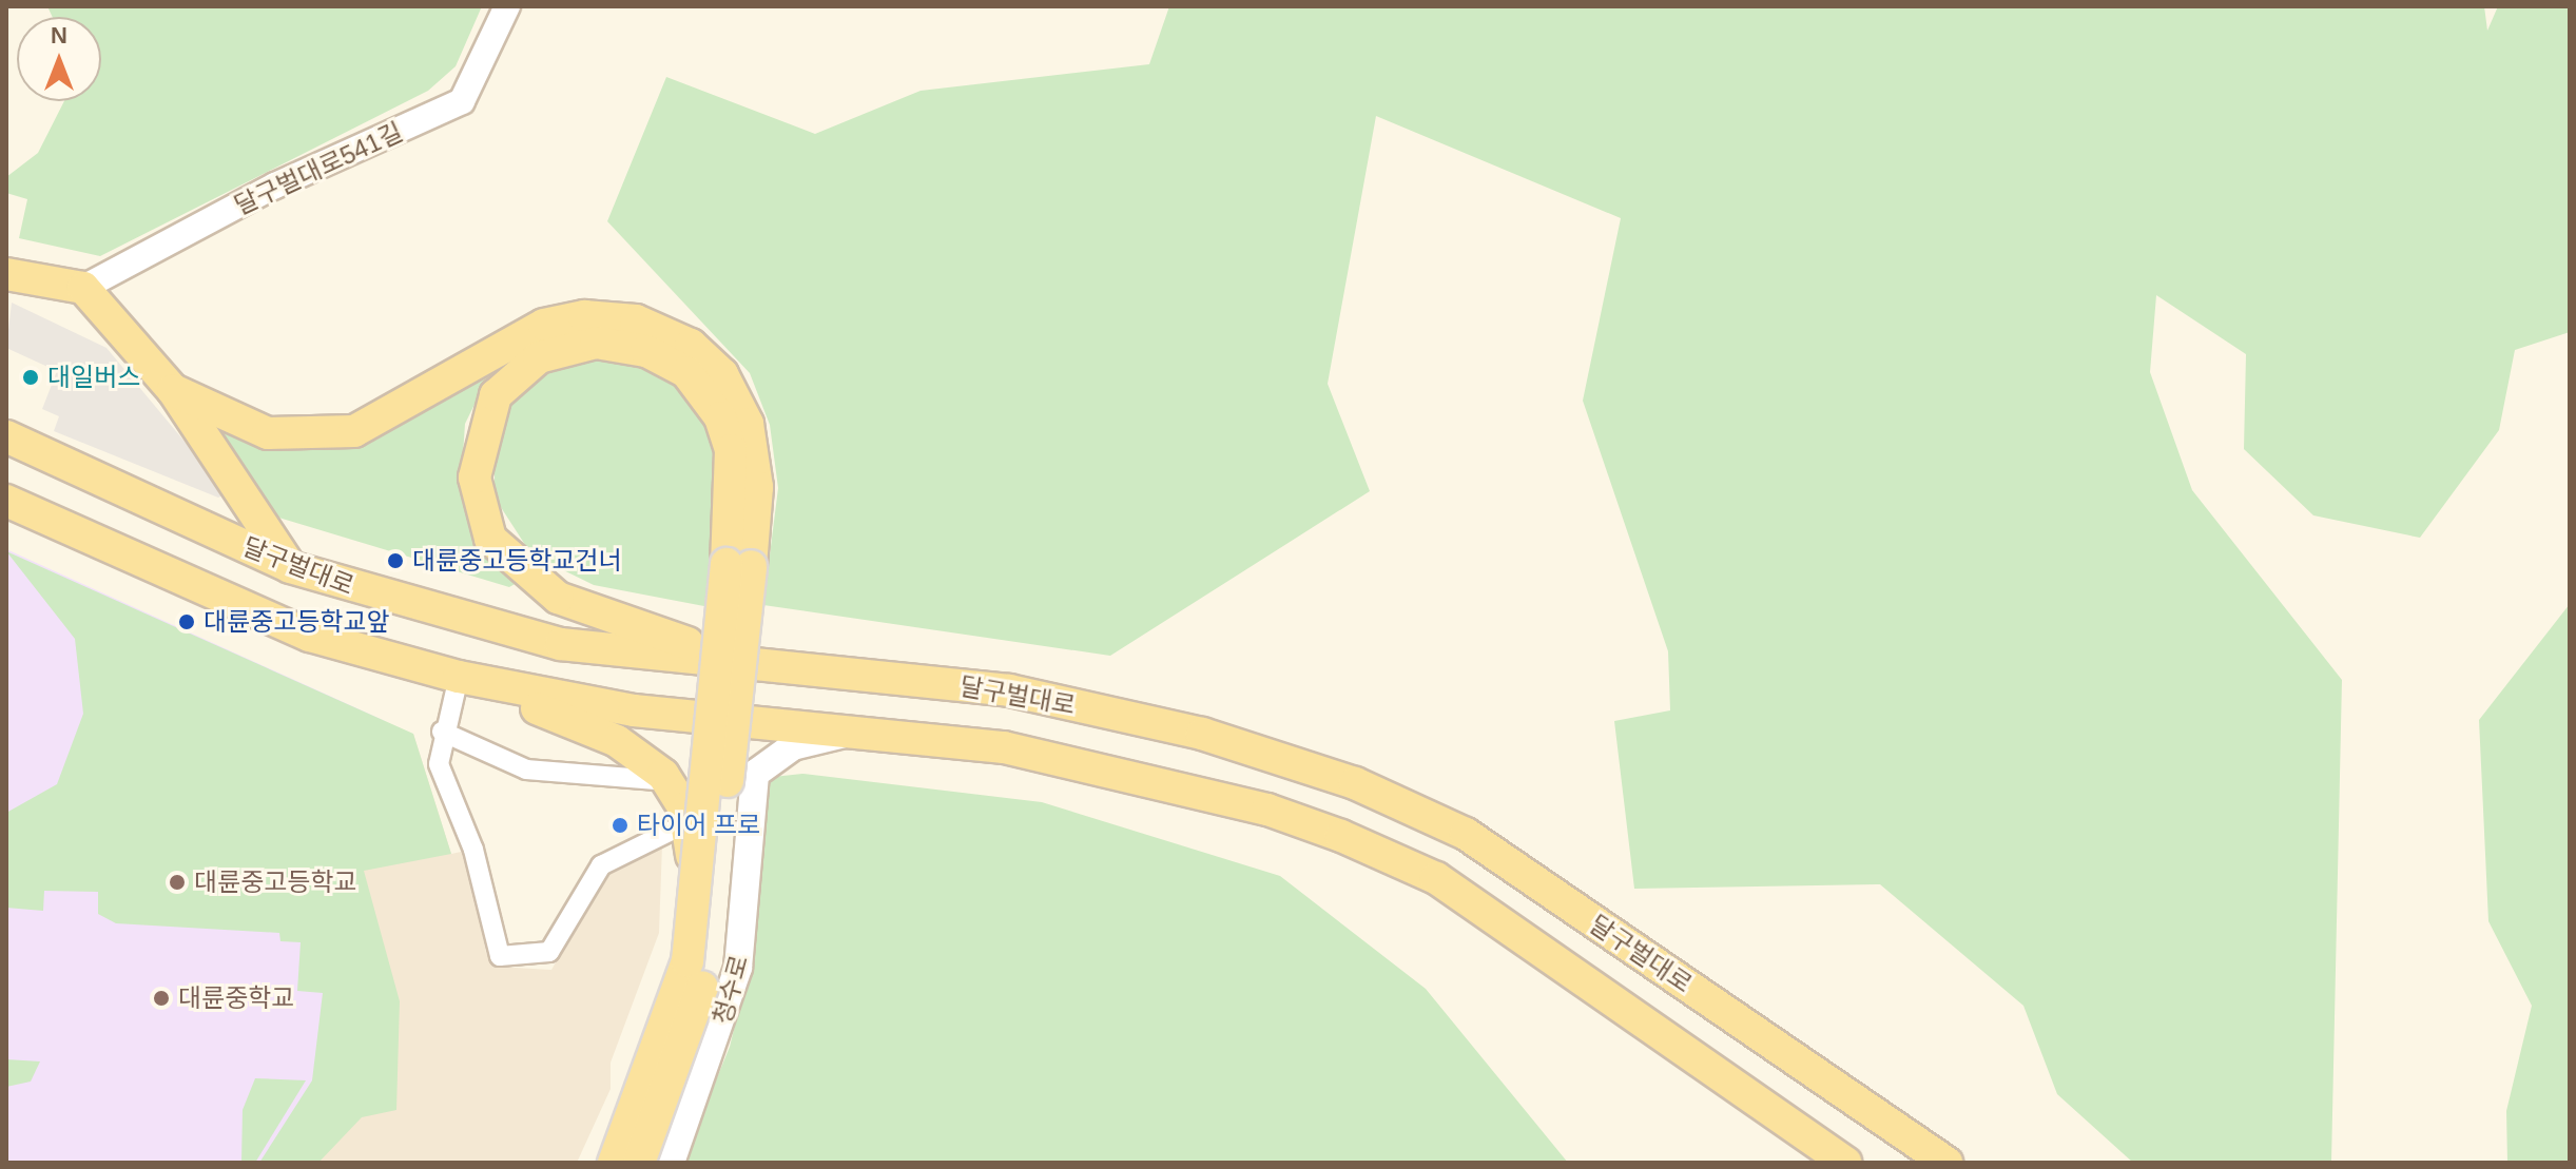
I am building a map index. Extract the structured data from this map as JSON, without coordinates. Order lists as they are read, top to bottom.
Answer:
{
  "streets": {
    "main road": ["달구벌대로", "청수로"],
    "street": ["달구벌대로541길"]
  },
  "crossings": [
    ["달구벌대로", "청수로"]
  ],
  "places": [
    "대일버스",
    "대륜중고등학교건너",
    "대륜중고등학교앞",
    "타이어 프로",
    "대륜중고등학교",
    "대륜중학교"
  ],
  "north": "top"
}
